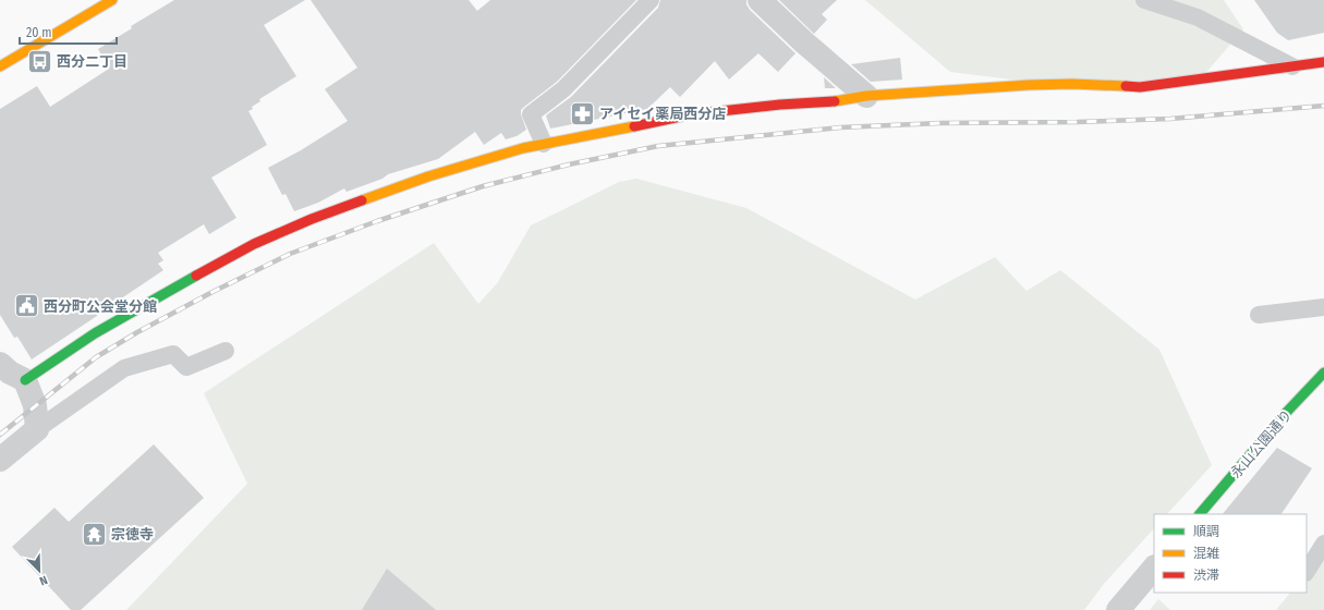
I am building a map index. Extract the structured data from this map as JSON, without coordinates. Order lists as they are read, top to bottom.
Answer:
{
  "streets": {
    "street": ["永山公園通り"]
  },
  "places": {
    "bus stop": ["西分二丁目"],
    "pharmacy": ["アイセイ薬局西分店"],
    "public building": ["西分町公会堂分館"],
    "temple": ["宗徳寺"]
  },
  "legend": ["順調", "混雑", "渋滞"],
  "scale_bar": "20 m",
  "north": "bottom right"
}
